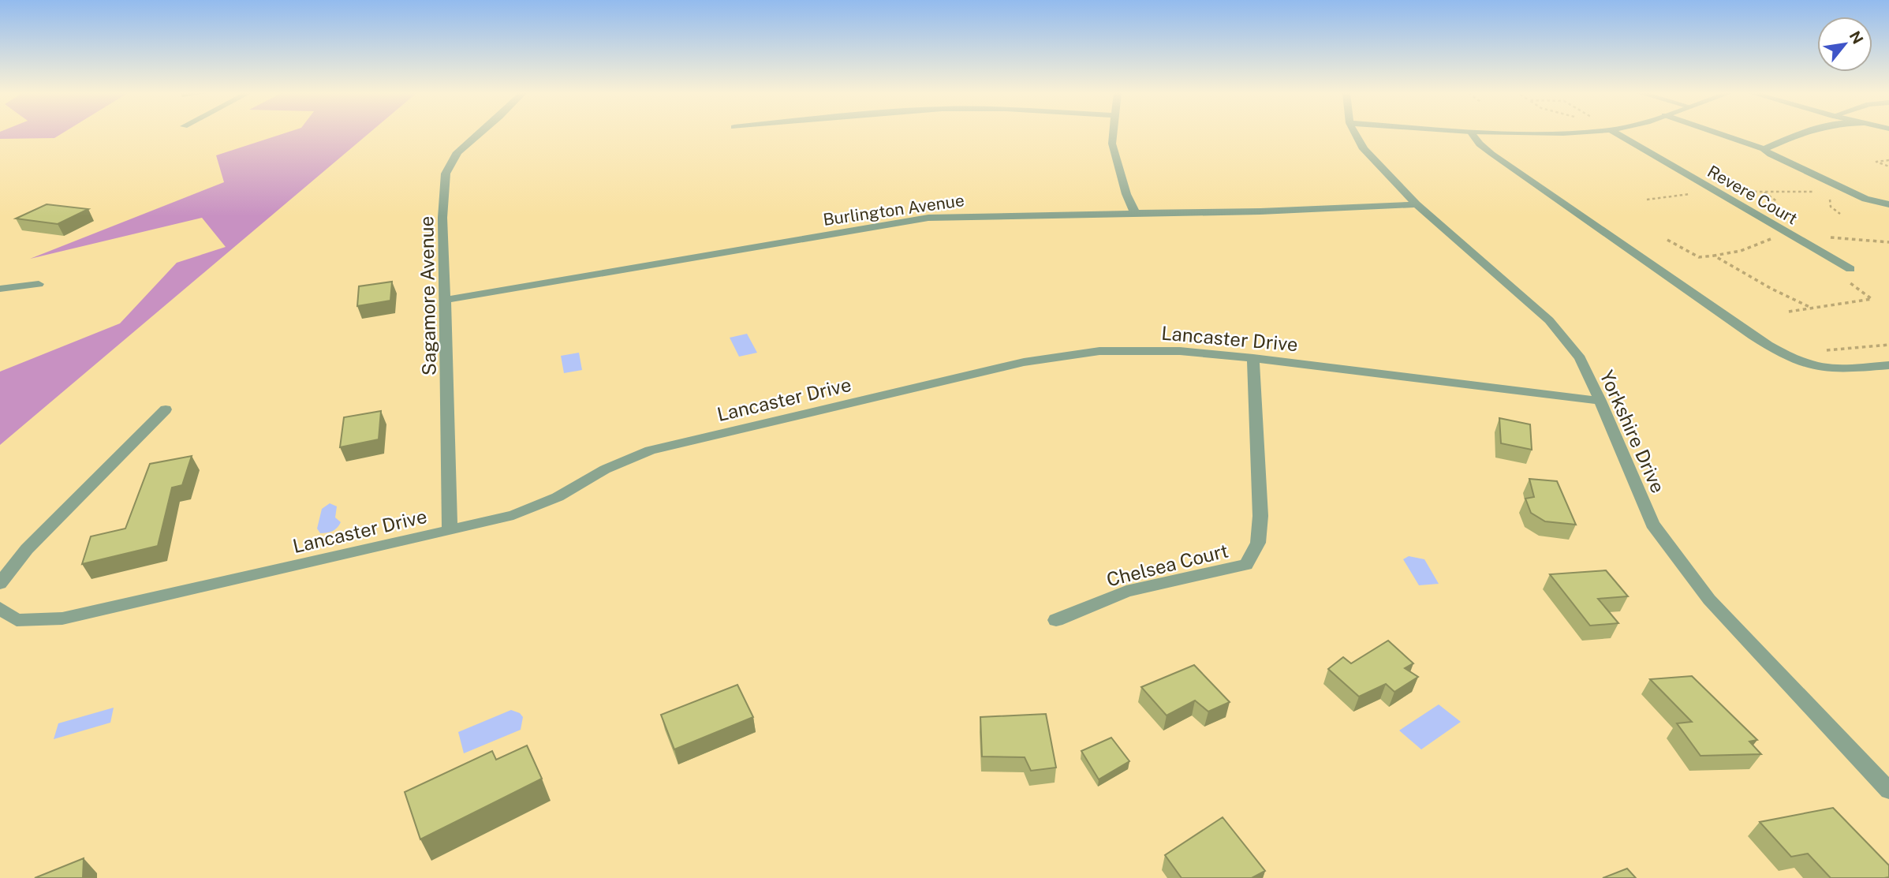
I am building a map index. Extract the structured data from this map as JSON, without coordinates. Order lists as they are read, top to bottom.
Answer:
{
  "streets": {
    "street": [
      "Revere Court",
      "Burlington Avenue",
      "Sagamore Avenue",
      "Lancaster Drive",
      "Yorkshire Drive",
      "Chelsea Court"
    ]
  },
  "crossings": [
    ["Burlington Avenue", "Sagamore Avenue"],
    ["Burlington Avenue", "Yorkshire Drive"],
    ["Sagamore Avenue", "Lancaster Drive"],
    ["Lancaster Drive", "Yorkshire Drive"],
    ["Lancaster Drive", "Chelsea Court"]
  ],
  "north": "top right"
}
